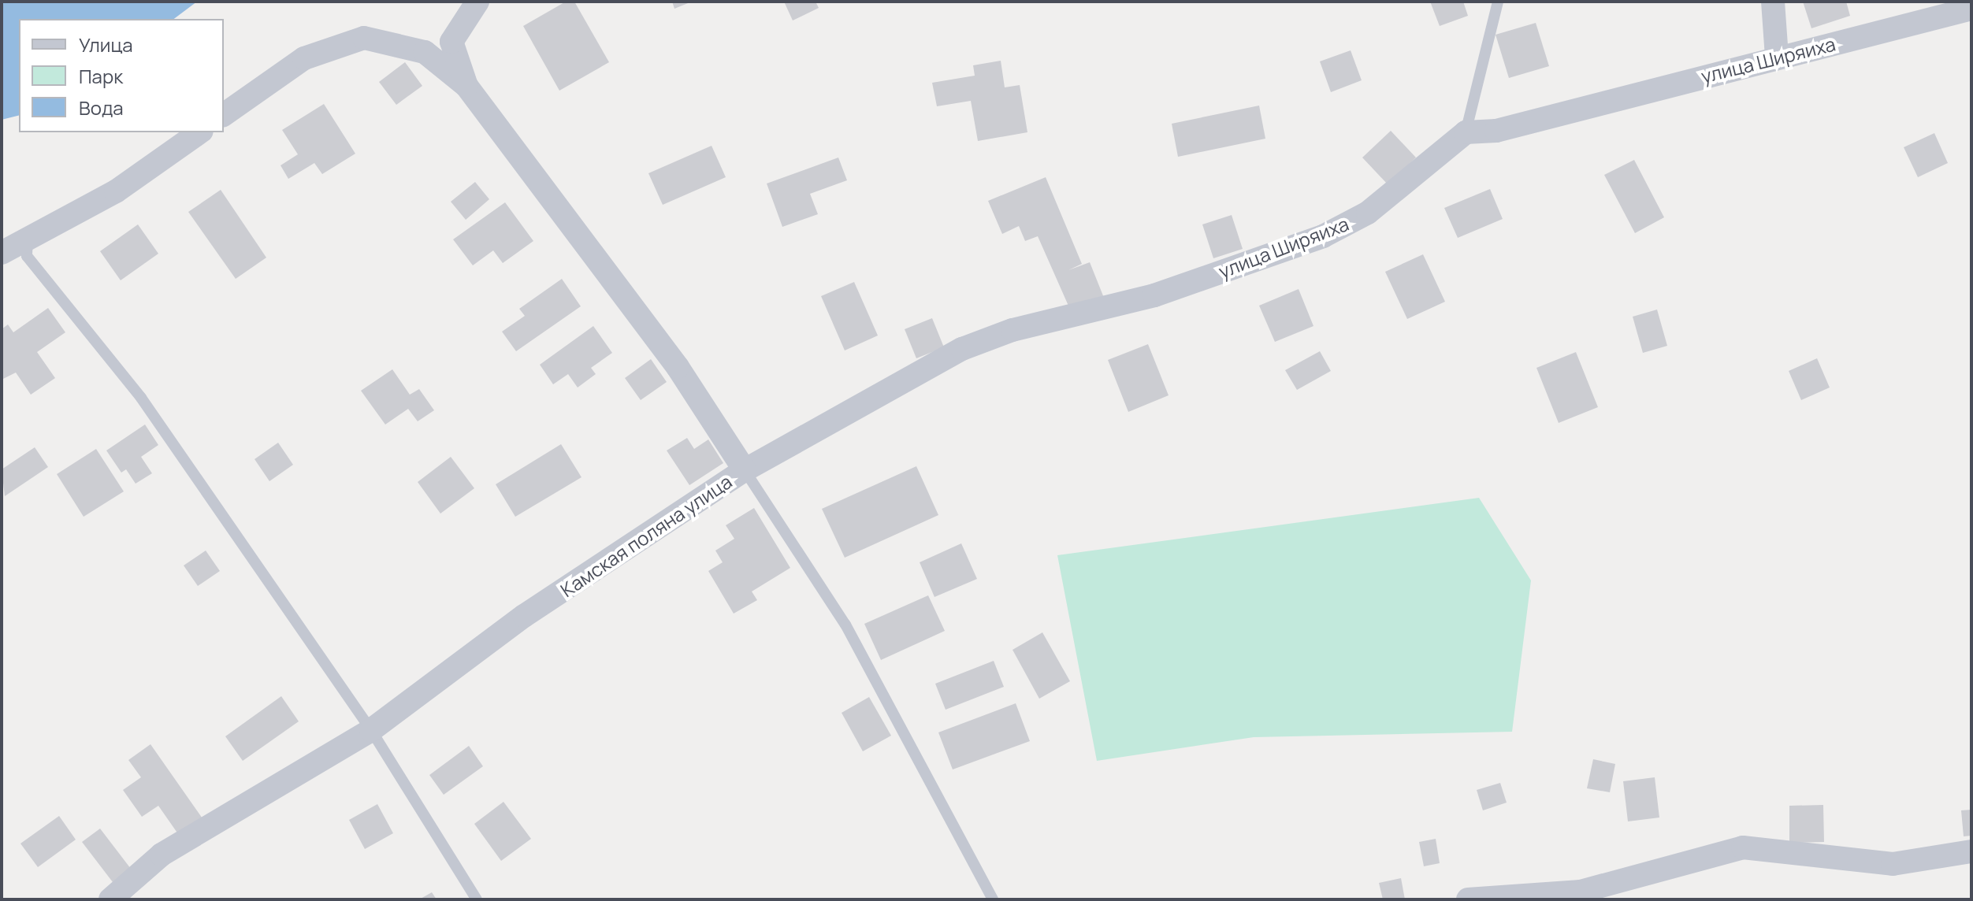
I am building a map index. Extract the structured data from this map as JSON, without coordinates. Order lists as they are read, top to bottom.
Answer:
{
  "streets": {
    "street": ["улица Ширяиха", "Камская поляна улица"]
  },
  "crossings": [
    ["улица Ширяиха", "Камская поляна улица"]
  ],
  "legend": ["Улица", "Парк", "Вода"]
}
